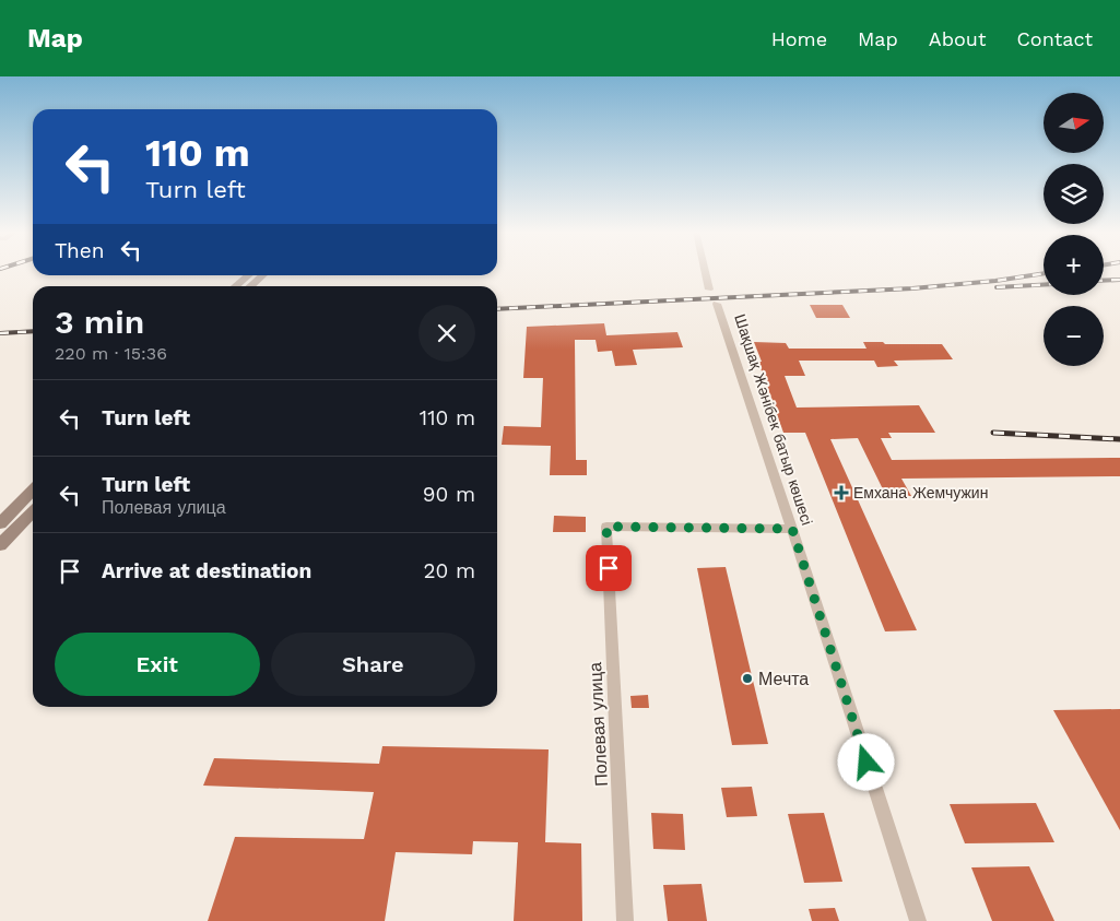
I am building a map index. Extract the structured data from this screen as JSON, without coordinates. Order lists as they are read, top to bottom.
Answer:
{
  "streets": {
    "street": ["Шақшақ Жәнібек батыр көшесі", "Полевая улица"]
  },
  "crossings": [
    ["Шақшақ Жәнібек батыр көшесі", "Полевая улица"]
  ],
  "places": {
    "health": ["Емхана Жемчужин"],
    "other": ["Мечта"]
  },
  "north": "right",
  "page": {
    "header": "Map",
    "nav": [
      "Home",
      "Map",
      "About",
      "Contact"
    ],
    "map_buttons": ["+", "−"],
    "turn": ["110 m", "Turn left"],
    "then": "Then",
    "heading": ["3 min", "220 m · 15:36"],
    "list": [
      {
        "name": "Turn left",
        "value": "110 m"
      },
      {
        "name": "Turn left",
        "note": "Полевая улица",
        "value": "90 m"
      },
      {
        "name": "Arrive at destination",
        "value": "20 m"
      }
    ],
    "buttons": ["Exit", "Share"]
  }
}
